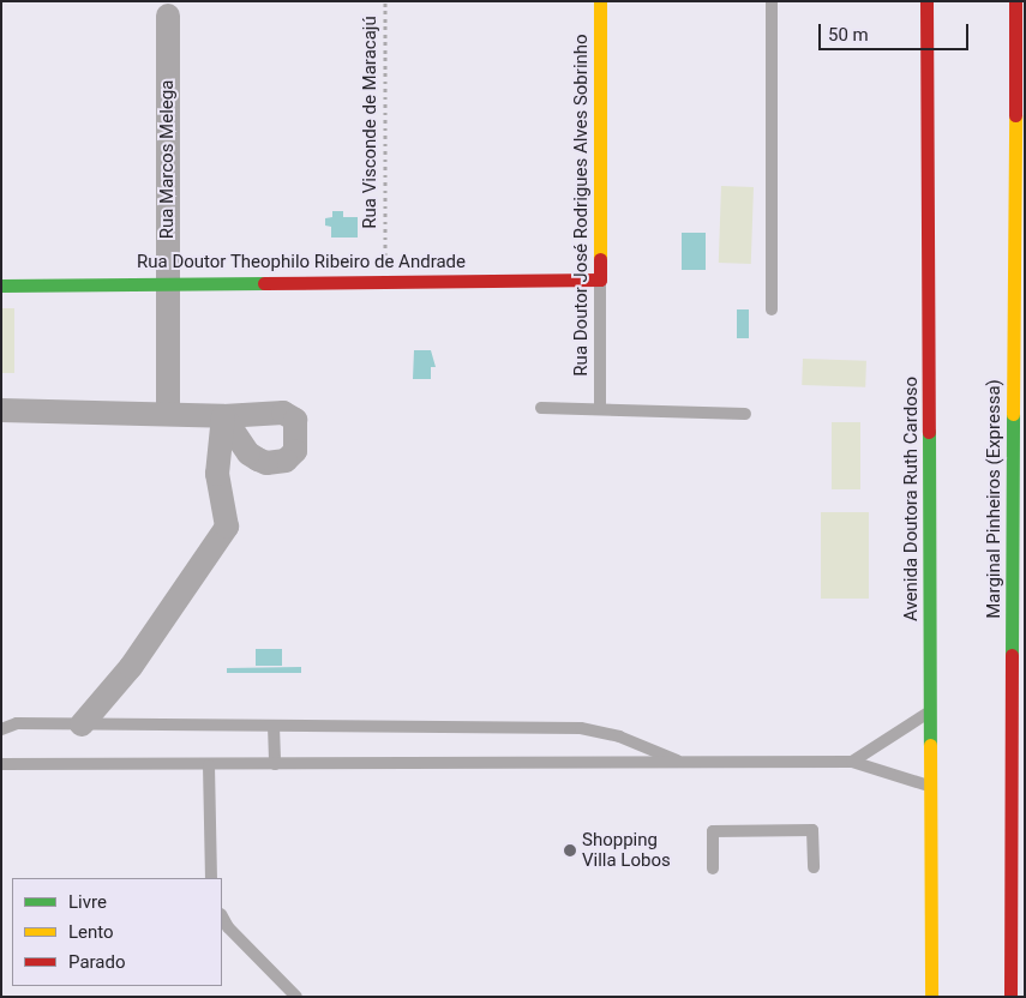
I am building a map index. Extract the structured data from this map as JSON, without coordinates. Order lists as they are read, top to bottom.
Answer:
{
  "streets": {
    "main road": [
      "Rua Doutor José Rodrigues Alves Sobrinho",
      "Rua Doutor Theophilo Ribeiro de Andrade",
      "Avenida Doutora Ruth Cardoso",
      "Marginal Pinheiros (Expressa)"
    ],
    "street": ["Rua Marcos Melega"],
    "path": ["Rua Visconde de Maracajú"]
  },
  "crossings": [
    ["Rua Visconde de Maracajú", "Rua Doutor Theophilo Ribeiro de Andrade"],
    ["Rua Marcos Melega", "Rua Doutor Theophilo Ribeiro de Andrade"],
    ["Rua Doutor José Rodrigues Alves Sobrinho", "Rua Doutor Theophilo Ribeiro de Andrade"]
  ],
  "places": ["Shopping Villa Lobos"],
  "legend": ["Livre", "Lento", "Parado"],
  "scale_bar": "50 m"
}
